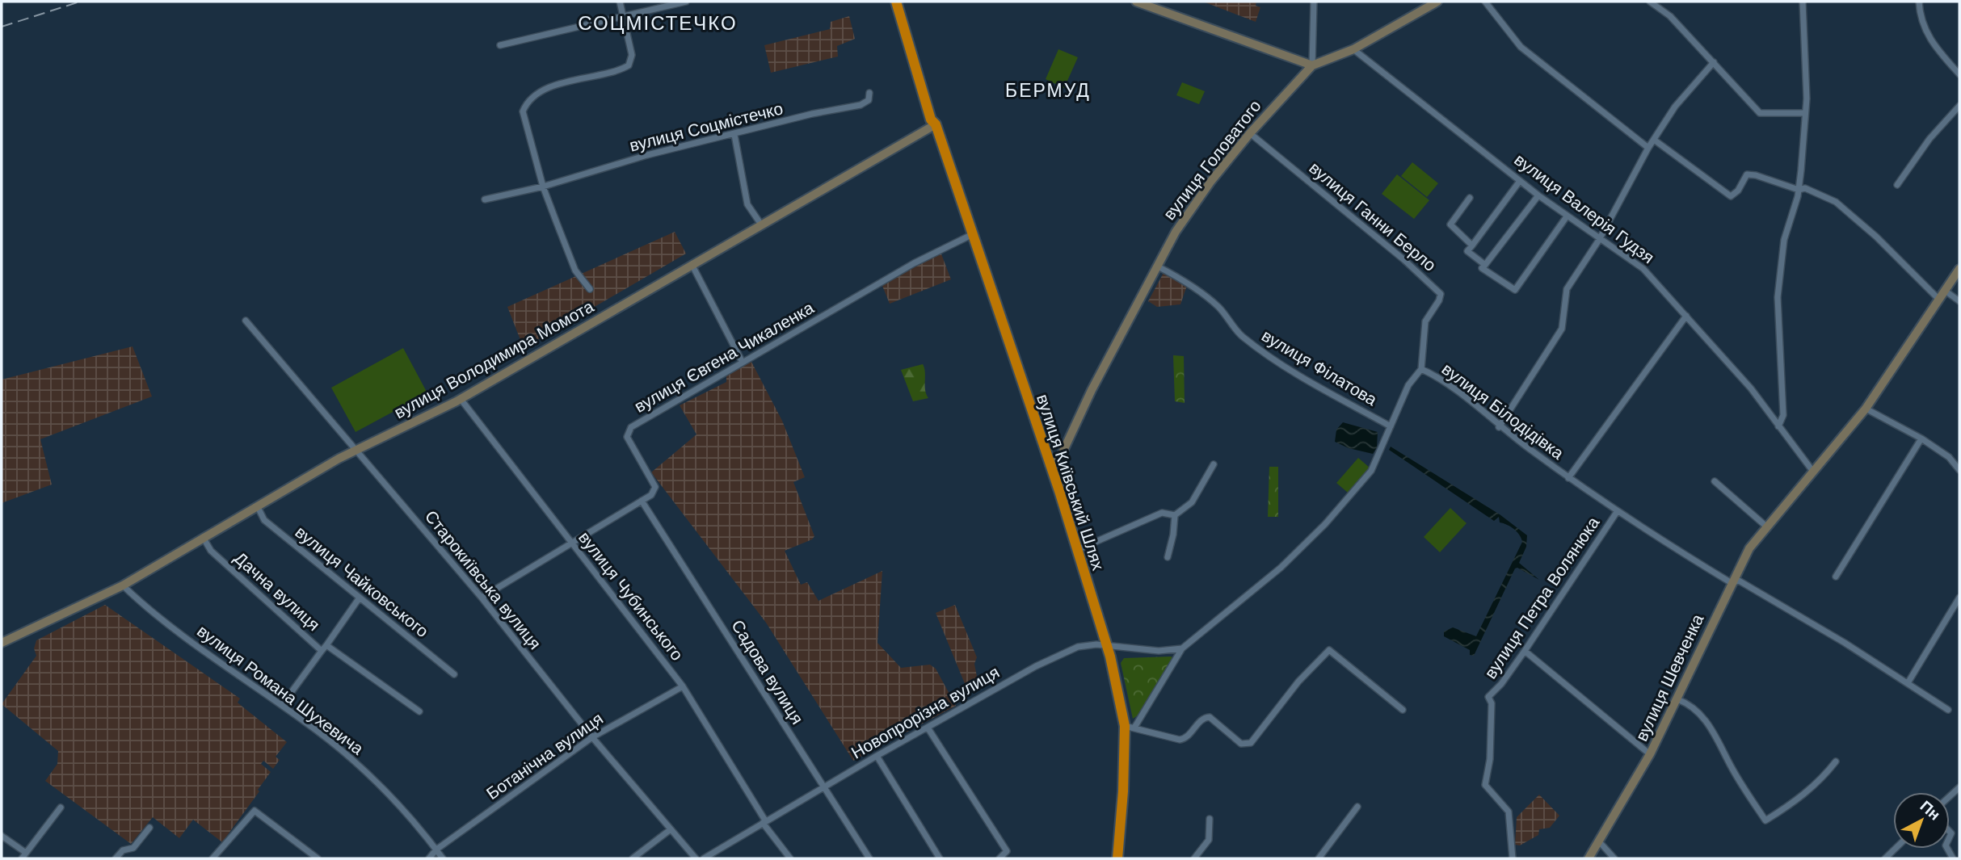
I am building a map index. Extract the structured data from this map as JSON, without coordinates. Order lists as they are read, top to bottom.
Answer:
{
  "streets": {
    "highway": ["вулиця Київський Шлях"],
    "main road": ["вулиця Головатого", "вулиця Володимира Момота", "вулиця Шевченка"],
    "street": [
      "вулиця Соцмістечко",
      "вулиця Валерія Гудзя",
      "вулиця Ганни Берло",
      "вулиця Євгена Чикаленка",
      "вулиця Філатова",
      "вулиця Білодідівка",
      "Старокиївська вулиця",
      "вулиця Чайковського",
      "Дачна вулиця",
      "вулиця Чубинського",
      "вулиця Петра Волянюка",
      "Садова вулиця",
      "вулиця Романа Шухевича",
      "Новопрорізна вулиця",
      "Ботанічна вулиця"
    ]
  },
  "crossings": [
    ["вулиця Головатого", "вулиця Валерія Гудзя"],
    ["вулиця Головатого", "вулиця Ганни Берло"],
    ["вулиця Головатого", "вулиця Філатова"],
    ["вулиця Головатого", "вулиця Київський Шлях"],
    ["вулиця Валерія Гудзя", "вулиця Шевченка"],
    ["вулиця Ганни Берло", "вулиця Білодідівка"],
    ["вулиця Євгена Чикаленка", "вулиця Київський Шлях"],
    ["вулиця Євгена Чикаленка", "Садова вулиця"],
    ["вулиця Володимира Момота", "вулиця Київський Шлях"],
    ["вулиця Володимира Момота", "Старокиївська вулиця"],
    ["вулиця Володимира Момота", "вулиця Чайковського"],
    ["вулиця Володимира Момота", "Дачна вулиця"],
    ["вулиця Володимира Момота", "вулиця Чубинського"],
    ["вулиця Володимира Момота", "вулиця Романа Шухевича"],
    ["вулиця Філатова", "вулиця Білодідівка"],
    ["вулиця Білодідівка", "вулиця Київський Шлях"],
    ["вулиця Білодідівка", "вулиця Петра Волянюка"],
    ["вулиця Білодідівка", "вулиця Шевченка"],
    ["вулиця Білодідівка", "Новопрорізна вулиця"],
    ["вулиця Київський Шлях", "Новопрорізна вулиця"],
    ["Старокиївська вулиця", "Ботанічна вулиця"],
    ["вулиця Чубинського", "Новопрорізна вулиця"],
    ["вулиця Чубинського", "Ботанічна вулиця"],
    ["Садова вулиця", "Новопрорізна вулиця"],
    ["вулиця Романа Шухевича", "Ботанічна вулиця"]
  ],
  "districts": ["СОЦМІСТЕЧКО", "БЕРМУД"],
  "north": "top right"
}
